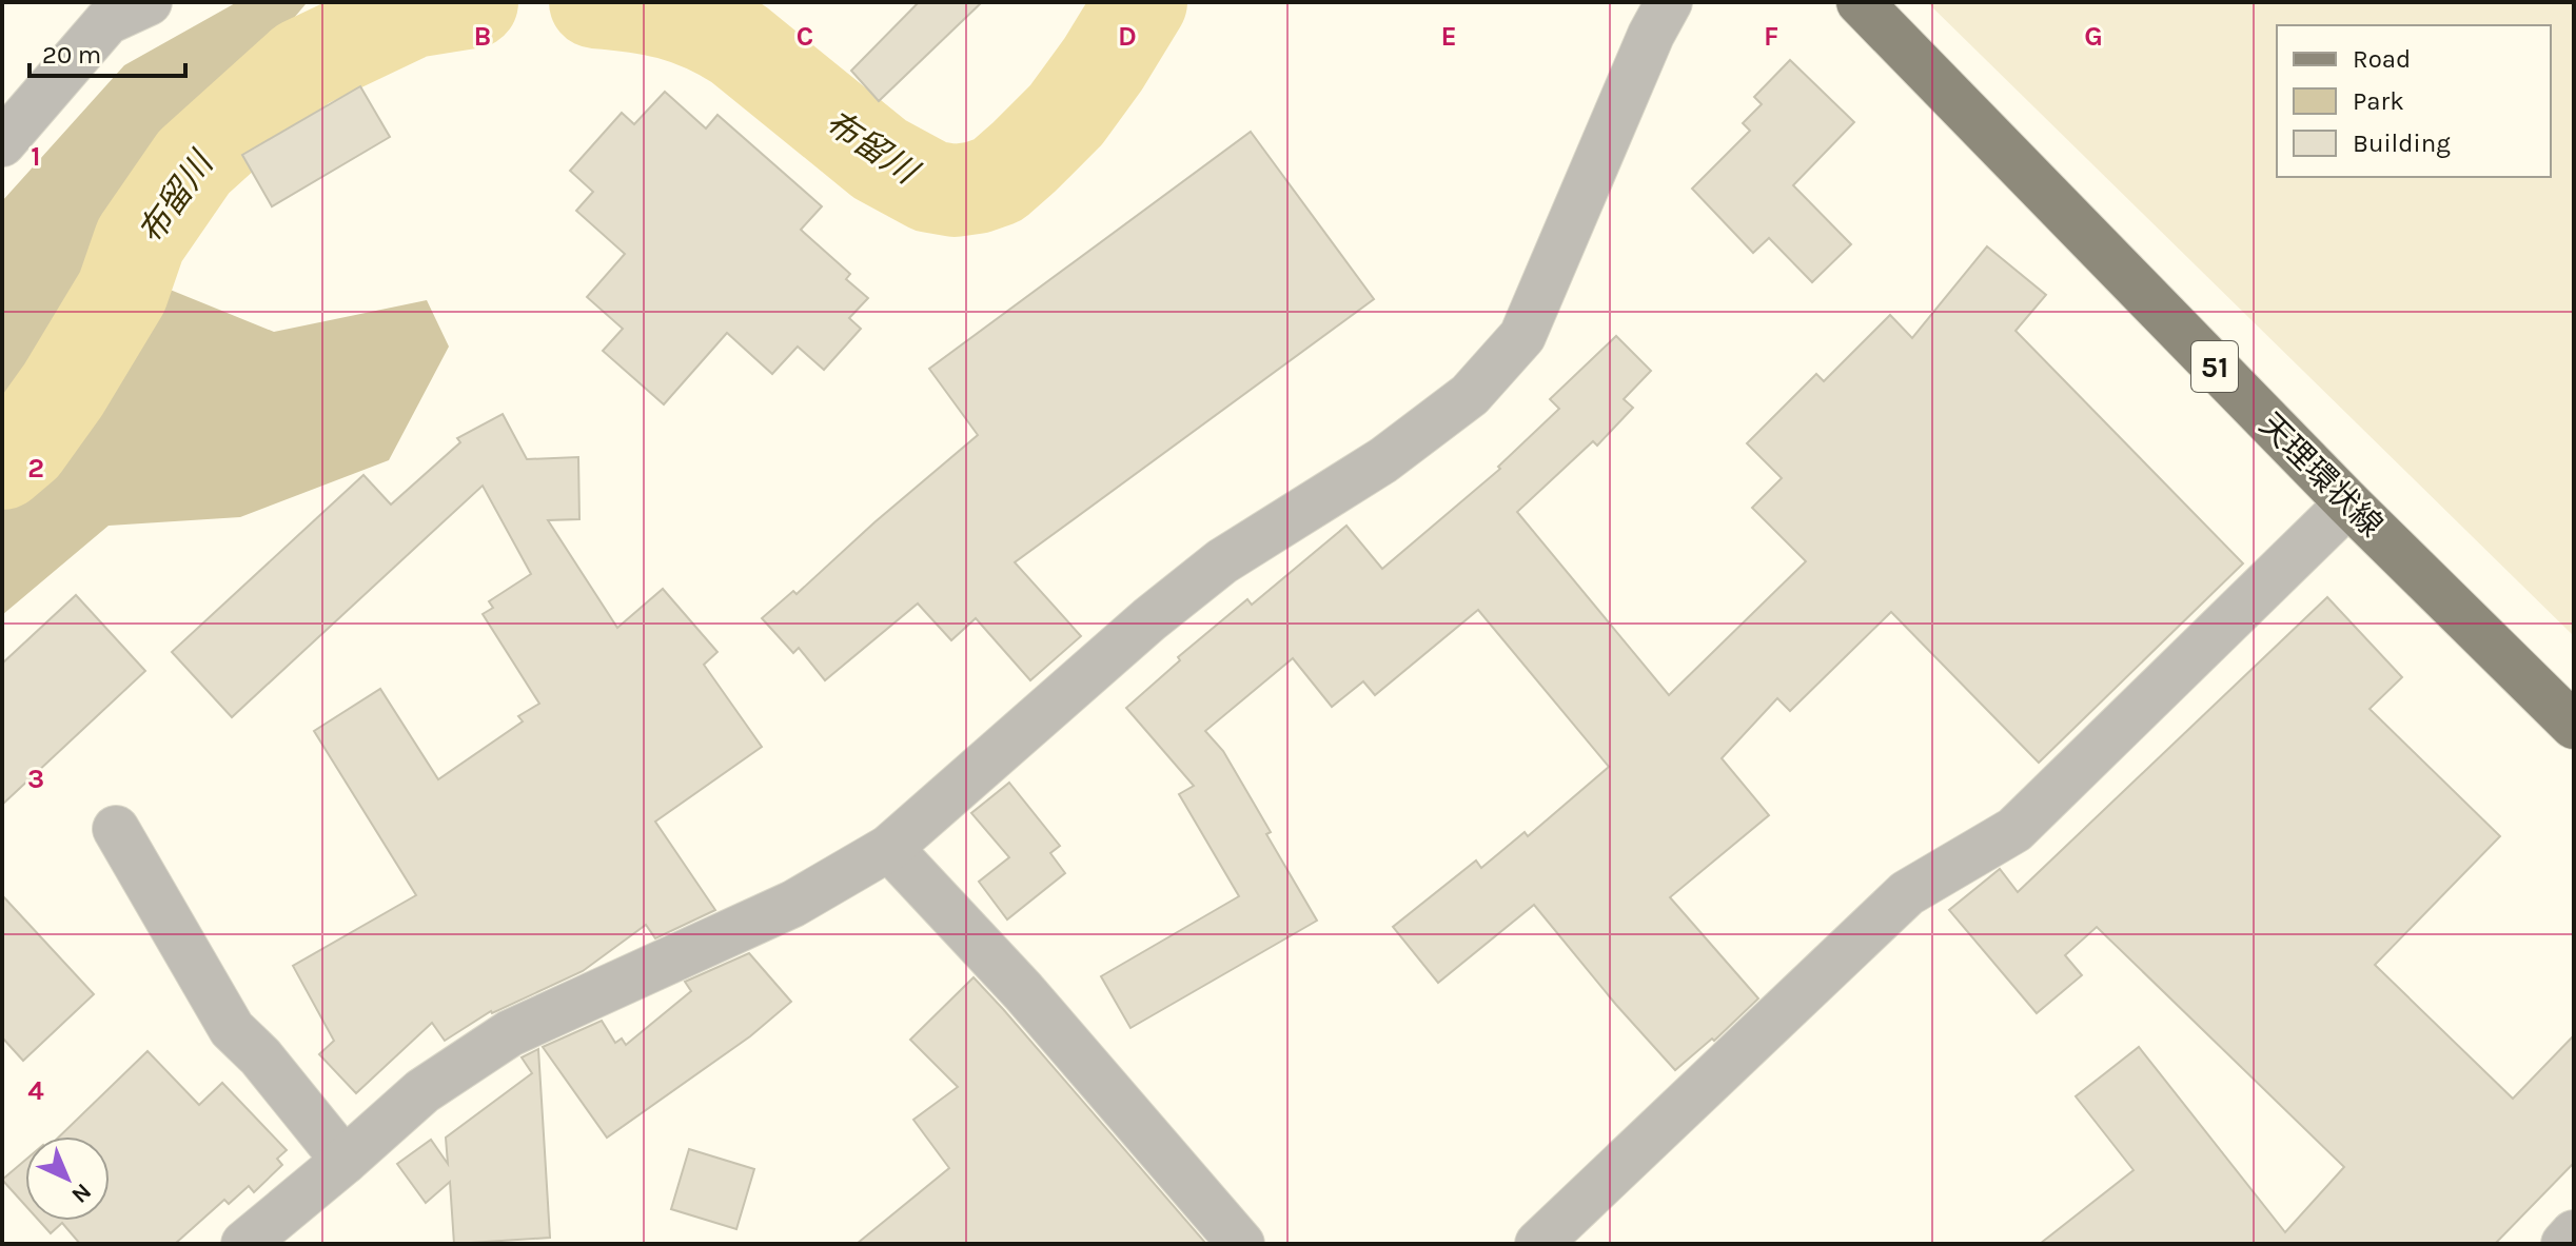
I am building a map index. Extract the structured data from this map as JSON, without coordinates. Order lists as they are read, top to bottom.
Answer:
{
  "streets": {
    "main road": ["51", "天理環状線"]
  },
  "water": ["布留川"],
  "legend": ["Road", "Park", "Building"],
  "scale_bar": "20 m",
  "north": "bottom right",
  "grid": {
    "columns": [
      "B",
      "C",
      "D",
      "E",
      "F",
      "G"
    ],
    "rows": [
      "1",
      "2",
      "3",
      "4"
    ]
  }
}
